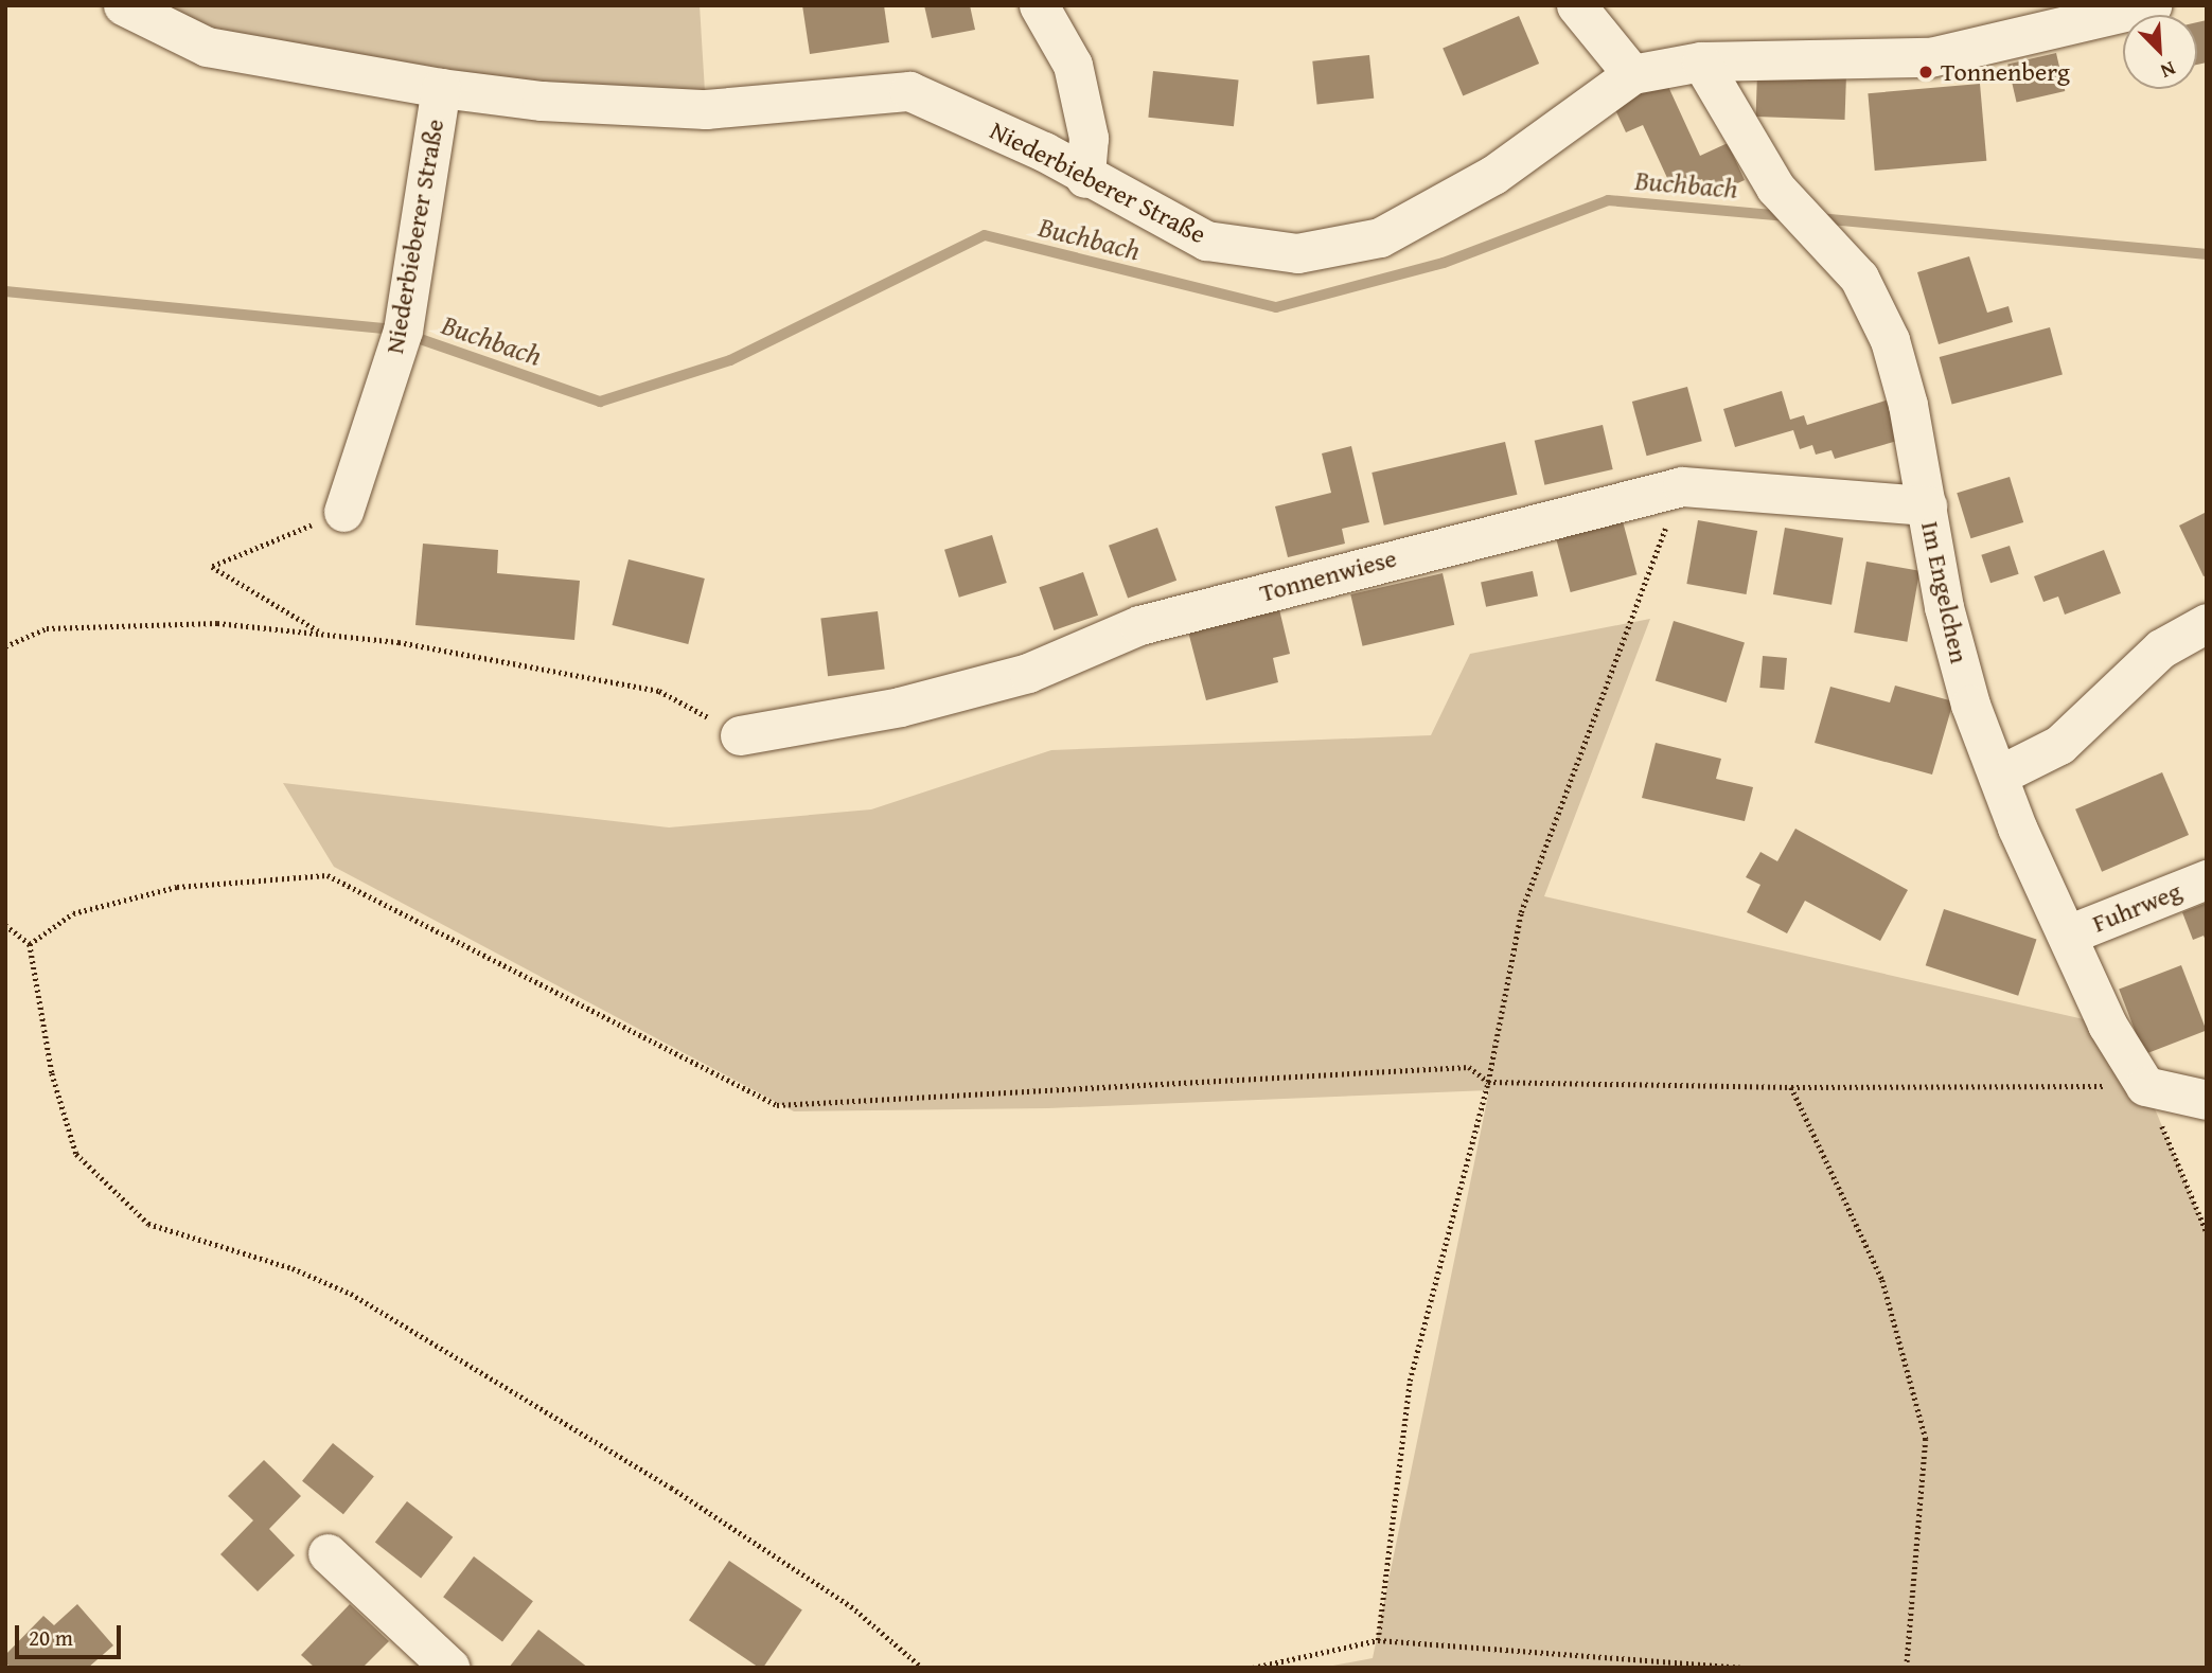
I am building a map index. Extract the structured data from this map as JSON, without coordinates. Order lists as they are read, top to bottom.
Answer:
{
  "streets": {
    "street": [
      "Niederbieberer Straße",
      "Tonnenwiese",
      "Im Engelchen",
      "Fuhrweg"
    ]
  },
  "crossings": [
    ["Niederbieberer Straße", "Im Engelchen"],
    ["Tonnenwiese", "Im Engelchen"],
    ["Im Engelchen", "Fuhrweg"]
  ],
  "water": ["Buchbach"],
  "places": ["Tonnenberg"],
  "scale_bar": "20 m",
  "north": "bottom right"
}
